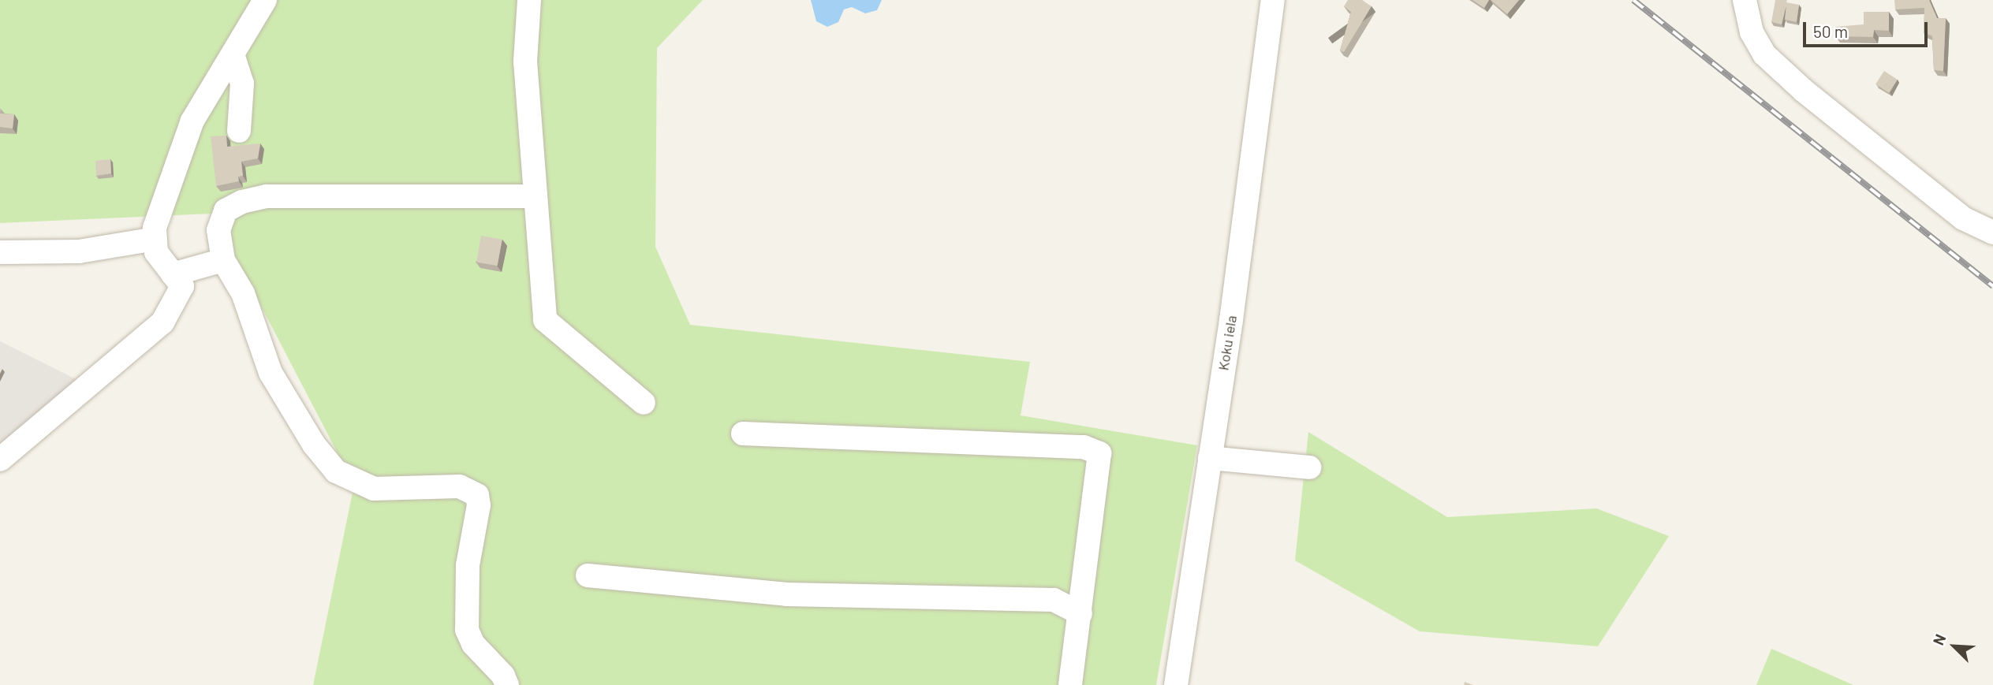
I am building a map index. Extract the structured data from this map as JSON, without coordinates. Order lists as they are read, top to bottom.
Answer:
{
  "streets": {
    "street": ["Koku iela"]
  },
  "scale_bar": "50 m",
  "north": "top left"
}
